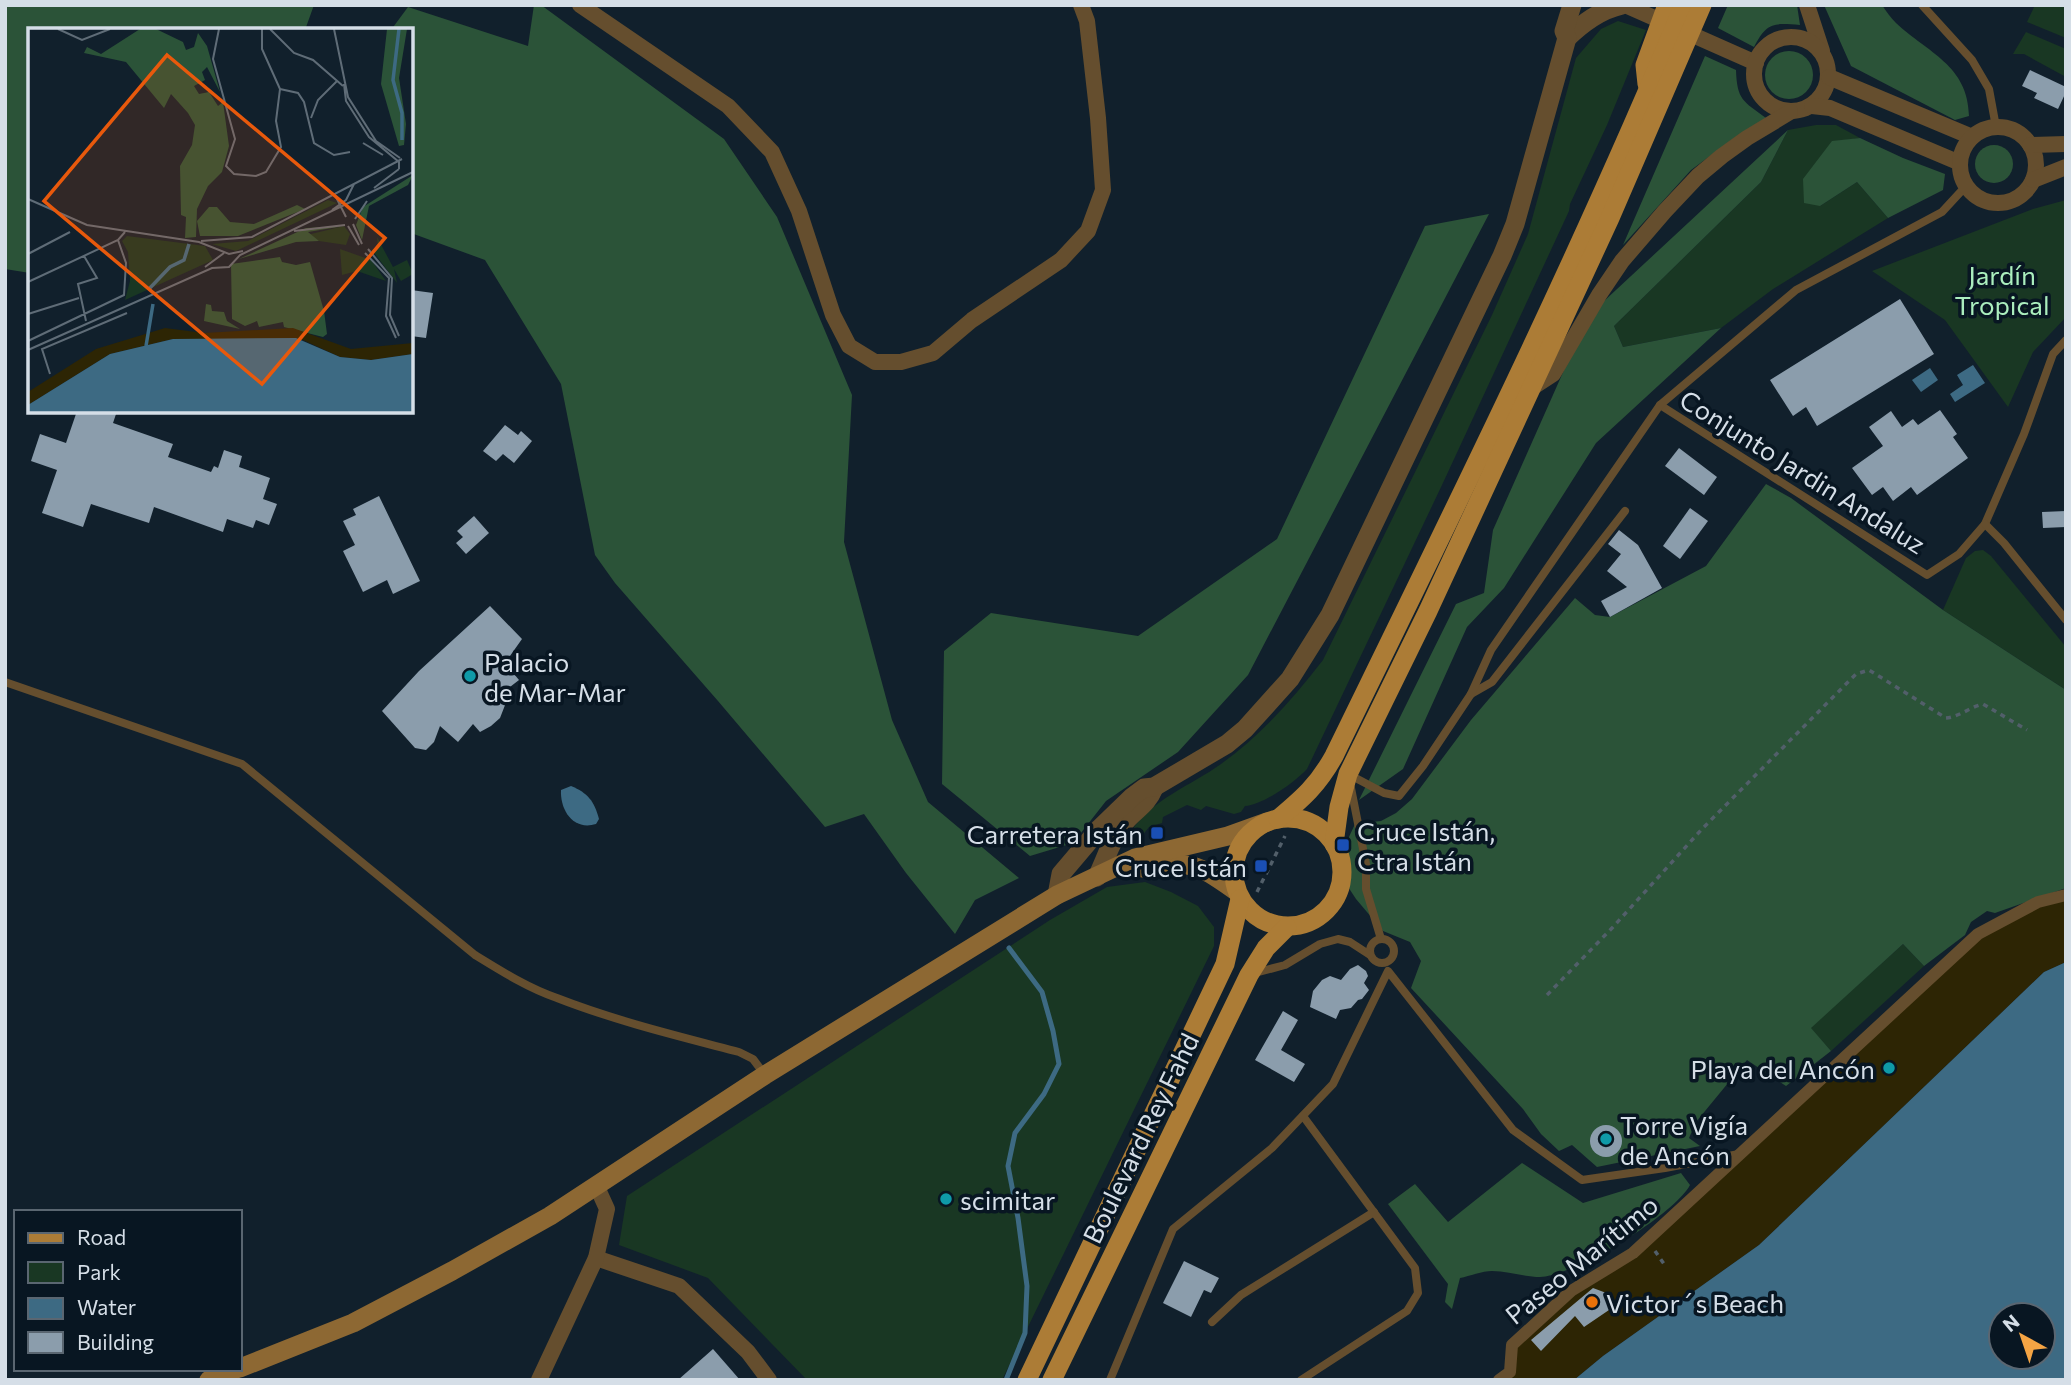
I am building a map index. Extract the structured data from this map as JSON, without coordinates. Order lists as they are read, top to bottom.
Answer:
{
  "streets": {
    "main road": ["Boulevard Rey Fahd"],
    "street": ["Paseo Marítimo"],
    "lane": ["Conjunto Jardin Andaluz"]
  },
  "parks": ["Jardín Tropical"],
  "places": {
    "other": [
      "Palacio de Mar-Mar",
      "Playa del Ancón",
      "Torre Vigía de Ancón",
      "scimitar",
      "Victor´s Beach"
    ],
    "transit": ["Carretera Istán", "Cruce Istán, Ctra Istán", "Cruce Istán"]
  },
  "legend": [
    "Road",
    "Park",
    "Water",
    "Building"
  ],
  "north": "top left"
}
